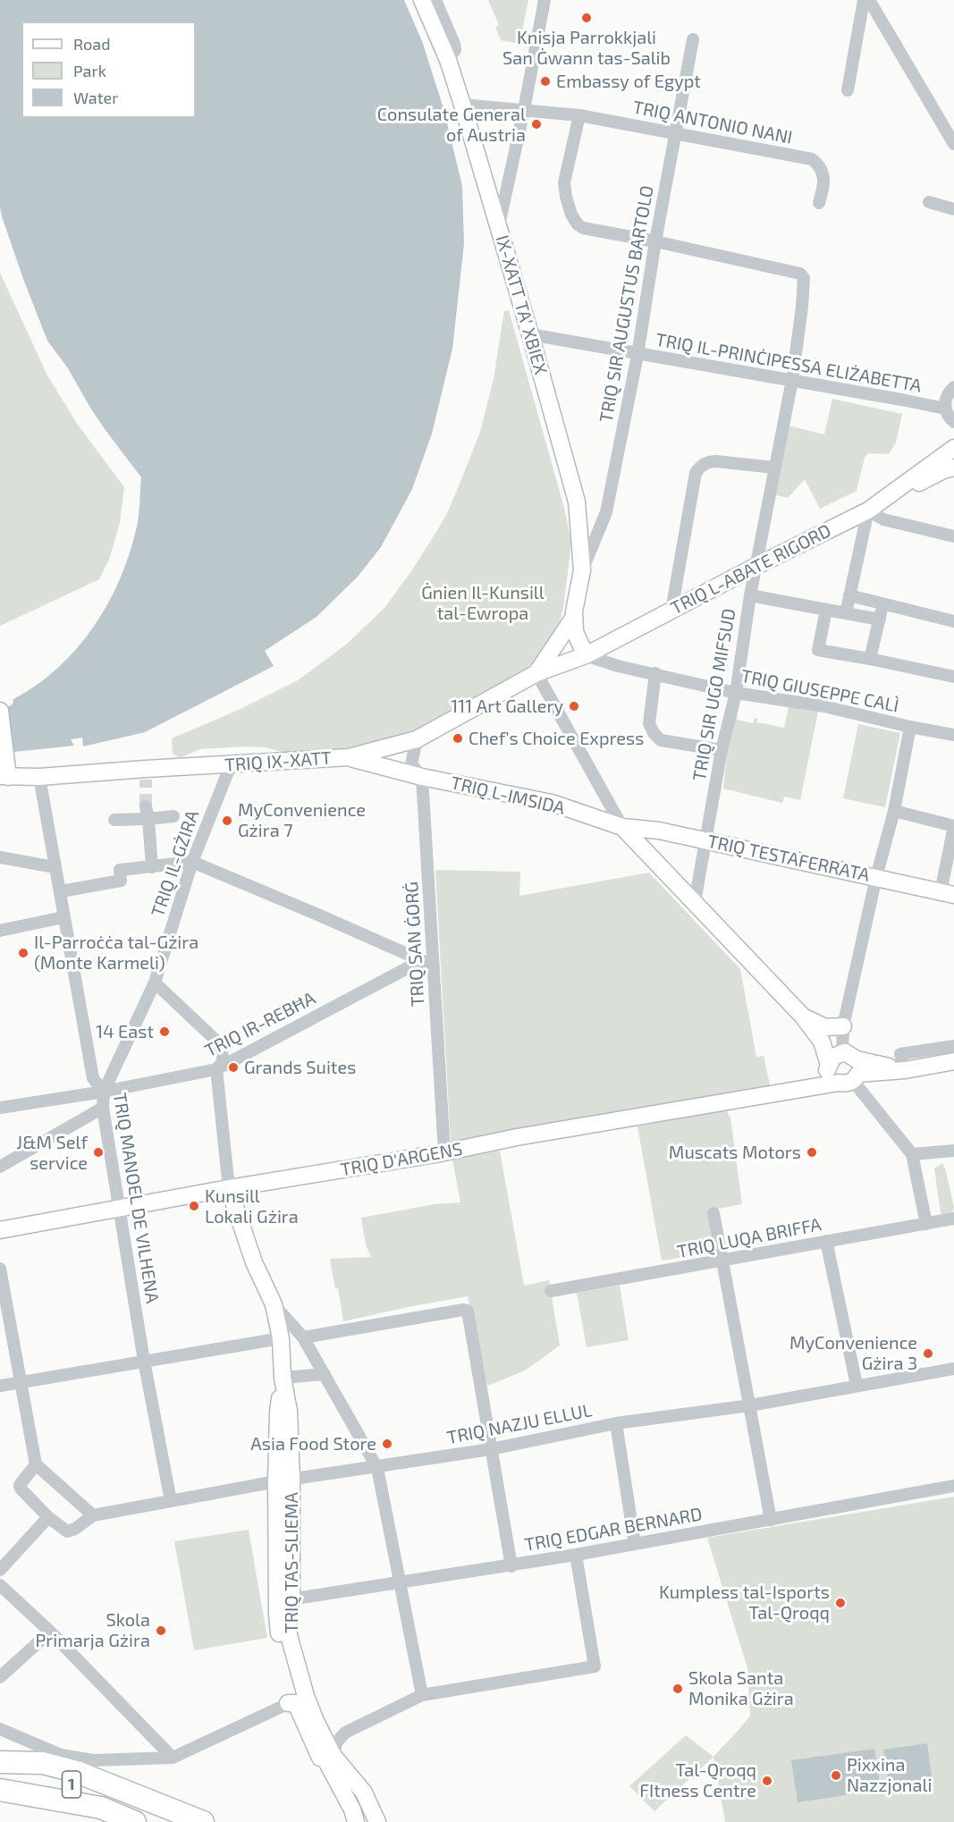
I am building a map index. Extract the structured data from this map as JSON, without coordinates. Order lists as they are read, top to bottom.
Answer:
{
  "streets": {
    "highway": ["1"],
    "main road": [
      "IX-XATT TA' XBIEX",
      "TRIQ L-ABATE RIGORD",
      "TRIQ IX-XATT",
      "TRIQ L-IMSIDA",
      "TRIQ TESTAFERRATA",
      "TRIQ D'ARGENS",
      "TRIQ TAS-SLIEMA"
    ],
    "street": [
      "TRIQ ANTONIO NANI",
      "TRIQ SIR AUGUSTUS BARTOLO",
      "TRIQ IL-PRINĊIPESSA ELIŻABETTA",
      "TRIQ GIUSEPPE CALÌ",
      "TRIQ SIR UGO MIFSUD",
      "TRIQ IL-GŻIRA",
      "TRIQ SAN ĠORĠ",
      "TRIQ IR-REBĦA",
      "TRIQ MANOEL DE VILHENA",
      "TRIQ LUQA BRIFFA",
      "TRIQ NAZJU ELLUL",
      "TRIQ EDGAR BERNARD"
    ]
  },
  "crossings": [
    ["TRIQ ANTONIO NANI", "TRIQ SIR AUGUSTUS BARTOLO"],
    ["TRIQ ANTONIO NANI", "IX-XATT TA' XBIEX"],
    ["TRIQ SIR AUGUSTUS BARTOLO", "IX-XATT TA' XBIEX"],
    ["TRIQ SIR AUGUSTUS BARTOLO", "TRIQ IL-PRINĊIPESSA ELIŻABETTA"],
    ["TRIQ SIR AUGUSTUS BARTOLO", "TRIQ SIR UGO MIFSUD"],
    ["IX-XATT TA' XBIEX", "TRIQ IL-PRINĊIPESSA ELIŻABETTA"],
    ["IX-XATT TA' XBIEX", "TRIQ L-ABATE RIGORD"],
    ["IX-XATT TA' XBIEX", "TRIQ GIUSEPPE CALÌ"],
    ["IX-XATT TA' XBIEX", "TRIQ IX-XATT"],
    ["TRIQ IL-PRINĊIPESSA ELIŻABETTA", "TRIQ SIR UGO MIFSUD"],
    ["TRIQ L-ABATE RIGORD", "TRIQ GIUSEPPE CALÌ"],
    ["TRIQ L-ABATE RIGORD", "TRIQ SIR UGO MIFSUD"],
    ["TRIQ L-ABATE RIGORD", "TRIQ IX-XATT"],
    ["TRIQ GIUSEPPE CALÌ", "TRIQ SIR UGO MIFSUD"],
    ["TRIQ SIR UGO MIFSUD", "TRIQ L-IMSIDA"],
    ["TRIQ SIR UGO MIFSUD", "TRIQ TESTAFERRATA"],
    ["TRIQ IX-XATT", "TRIQ L-IMSIDA"],
    ["TRIQ IX-XATT", "TRIQ IL-GŻIRA"],
    ["TRIQ IX-XATT", "TRIQ SAN ĠORĠ"],
    ["TRIQ IX-XATT", "TRIQ MANOEL DE VILHENA"],
    ["TRIQ L-IMSIDA", "TRIQ TESTAFERRATA"],
    ["TRIQ L-IMSIDA", "TRIQ SAN ĠORĠ"],
    ["TRIQ L-IMSIDA", "TRIQ D'ARGENS"],
    ["TRIQ IL-GŻIRA", "TRIQ IR-REBĦA"],
    ["TRIQ IL-GŻIRA", "TRIQ MANOEL DE VILHENA"],
    ["TRIQ IL-GŻIRA", "TRIQ TAS-SLIEMA"],
    ["TRIQ SAN ĠORĠ", "TRIQ IR-REBĦA"],
    ["TRIQ SAN ĠORĠ", "TRIQ D'ARGENS"],
    ["TRIQ IR-REBĦA", "TRIQ MANOEL DE VILHENA"],
    ["TRIQ IR-REBĦA", "TRIQ TAS-SLIEMA"],
    ["TRIQ D'ARGENS", "TRIQ MANOEL DE VILHENA"],
    ["TRIQ D'ARGENS", "TRIQ TAS-SLIEMA"],
    ["TRIQ MANOEL DE VILHENA", "TRIQ NAZJU ELLUL"],
    ["TRIQ NAZJU ELLUL", "TRIQ TAS-SLIEMA"],
    ["TRIQ EDGAR BERNARD", "TRIQ TAS-SLIEMA"]
  ],
  "parks": ["Ġnien Il-Kunsill tal-Ewropa"],
  "places": [
    "Knisja Parrokkjali San Ġwann tas-Salib",
    "Embassy of Egypt",
    "Consulate General of Austria",
    "111 Art Gallery",
    "Chef’s Choice Express",
    "MyConvenience Gżira 7",
    "Il-Parroċċa tal-Gżira (Monte Karmeli)",
    "14 East",
    "Grands Suites",
    "J&M Self service",
    "Muscats Motors",
    "Kunsill Lokali Gżira",
    "MyConvenience Gżira 3",
    "Asia Food Store",
    "Kumpless tal-Isports Tal-Qroqq",
    "Skola Primarja Gżira",
    "Skola Santa Monika Gżira",
    "Pixxina Nazzjonali",
    "Tal-Qroqq FItness Centre"
  ],
  "legend": ["Road", "Park", "Water"]
}
